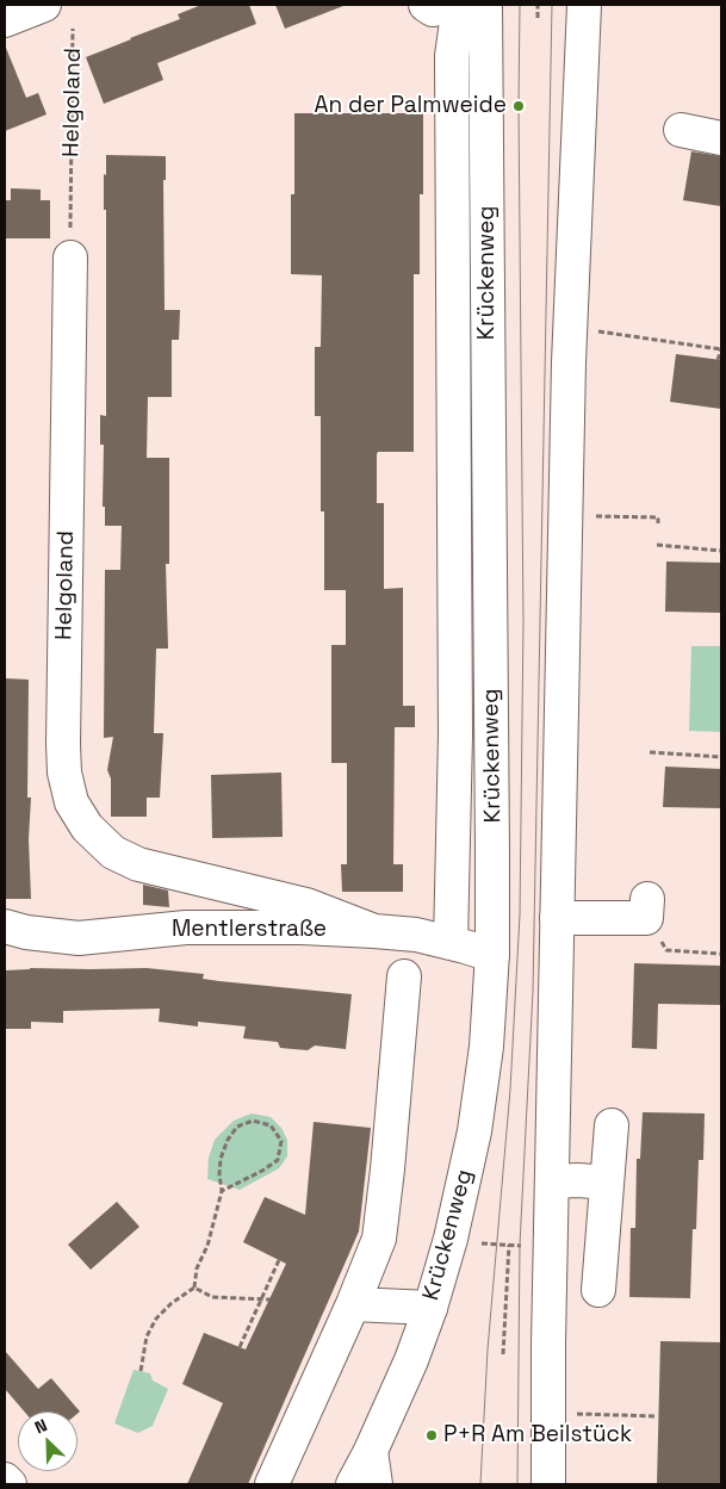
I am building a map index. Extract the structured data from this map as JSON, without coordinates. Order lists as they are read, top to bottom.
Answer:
{
  "streets": {
    "main road": ["Helgoland", "Krückenweg", "Mentlerstraße"]
  },
  "crossings": [
    ["Helgoland", "Mentlerstraße"],
    ["Krückenweg", "Mentlerstraße"]
  ],
  "places": ["An der Palmweide", "P+R Am Beilstück"],
  "north": "top left"
}
